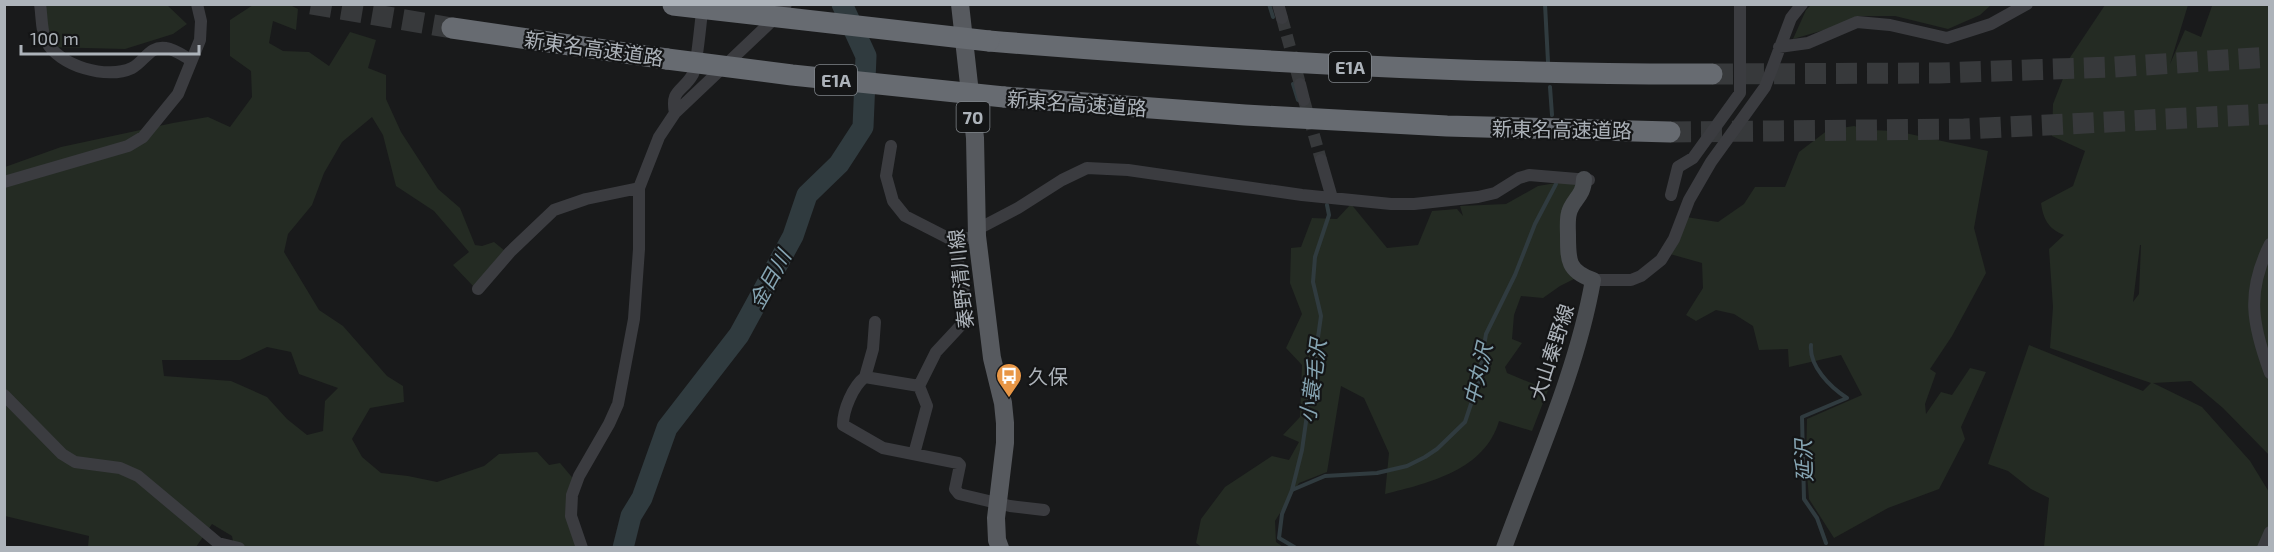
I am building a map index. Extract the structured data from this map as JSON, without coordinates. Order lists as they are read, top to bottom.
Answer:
{
  "streets": {
    "highway": ["新東名高速道路", "E1A"],
    "main road": ["70", "秦野清川線", "大山秦野線"]
  },
  "water": [
    "金目川",
    "中丸沢",
    "小蓑毛沢",
    "延沢"
  ],
  "places": {
    "bus stop": ["久保"]
  },
  "scale_bar": "100 m"
}
